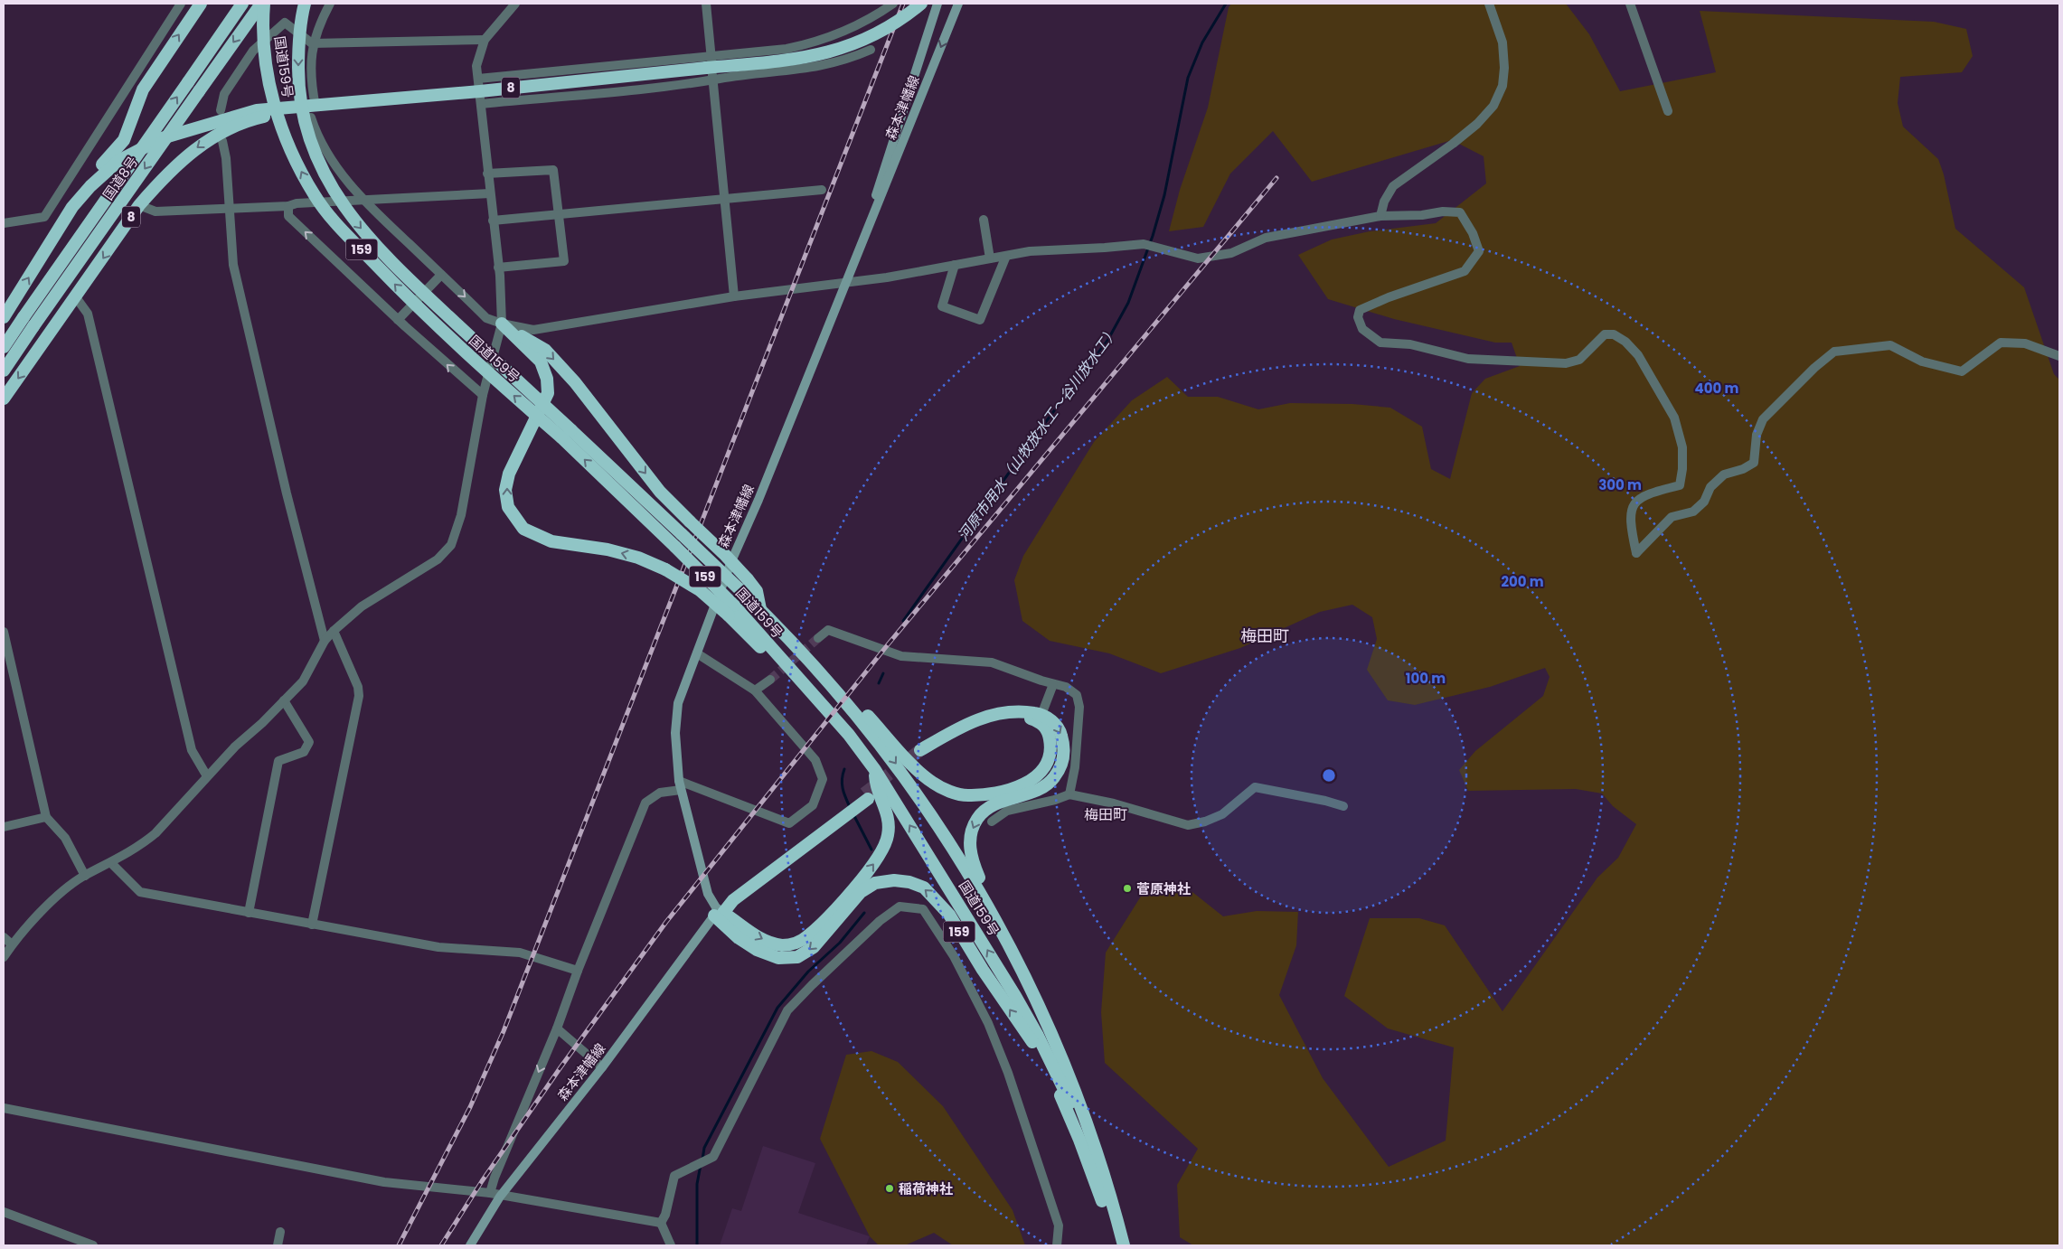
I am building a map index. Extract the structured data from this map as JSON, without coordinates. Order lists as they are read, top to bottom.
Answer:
{
  "streets": {
    "highway": [
      "国道159号",
      "8",
      "国道8号",
      "159"
    ],
    "main road": ["森本津幡線"]
  },
  "crossings": [
    ["国道159号", "159"],
    ["森本津幡線", "159"]
  ],
  "districts": ["梅田町", "梅田町"],
  "water": ["河原市用水（山牧放水工～谷川放水工）"],
  "places": ["菅原神社", "稲荷神社"],
  "rings": [
    "400 m",
    "300 m",
    "200 m",
    "100 m"
  ]
}
